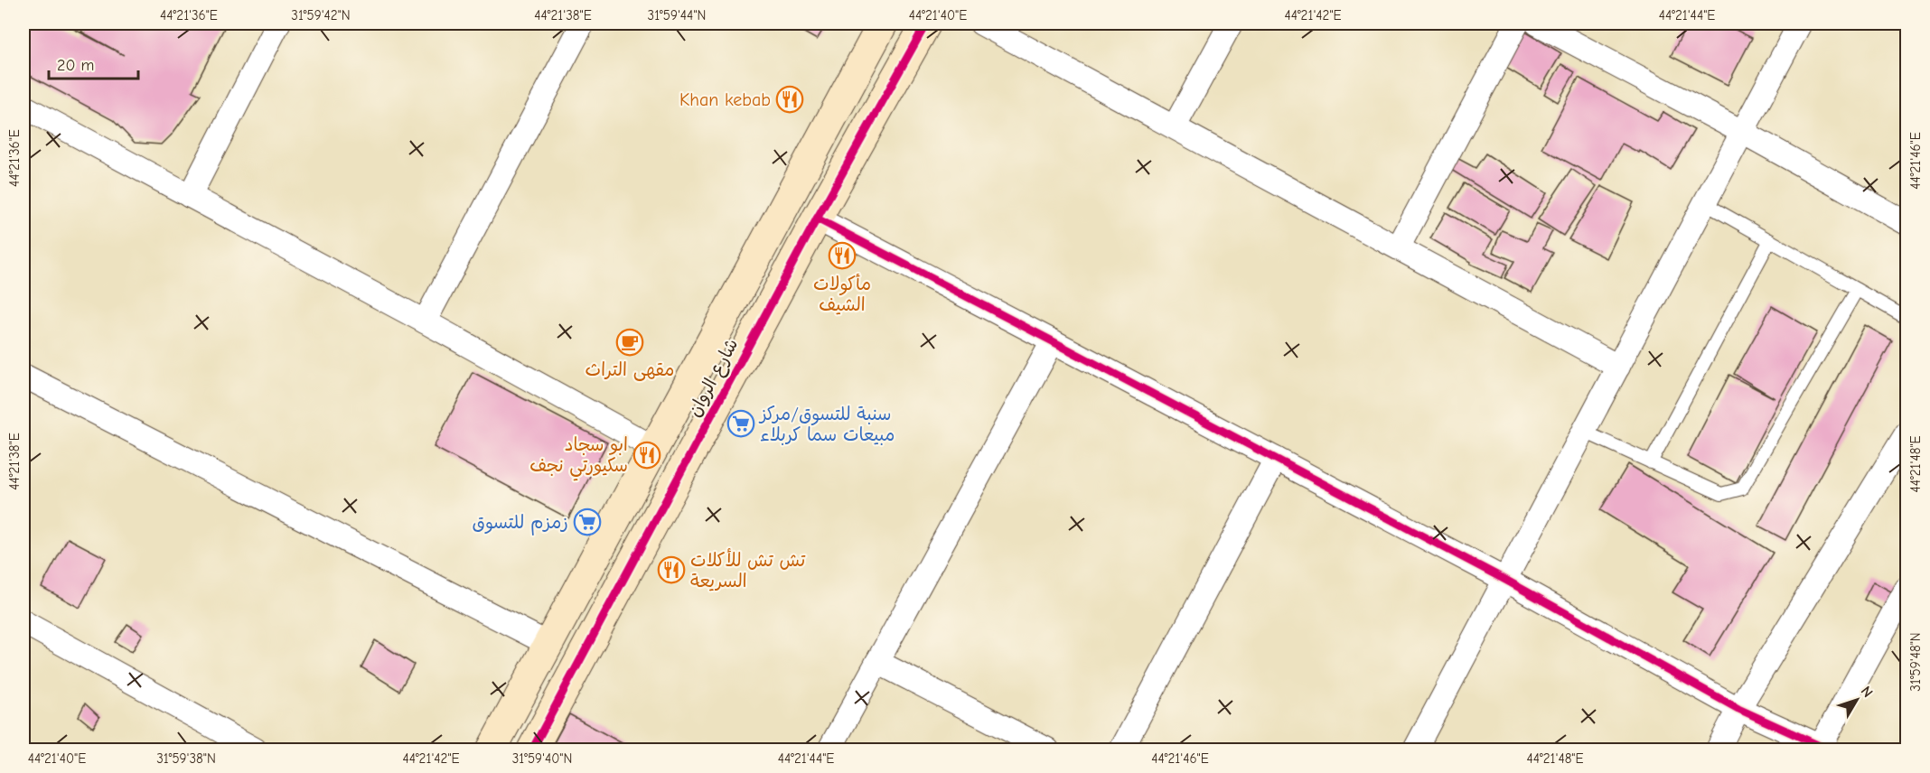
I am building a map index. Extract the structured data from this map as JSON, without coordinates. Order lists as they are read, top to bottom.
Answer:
{
  "streets": {
    "street": ["شارع الروان"]
  },
  "places": {
    "restaurant": [
      "Khan kebab",
      "مأكولات الشيف",
      "ابو سجاد سكيورتي نجف",
      "تش تش للأكلات السريعة"
    ],
    "cafe": ["مقهى التراث"],
    "supermarket": ["سنبة للتسوق/مركز مبيعات سما كربلاء", "زمزم للتسوق"]
  },
  "scale_bar": "20 m",
  "north": "top right",
  "coordinates": [
    "44°21'36\"E",
    "31°59'42\"N",
    "44°21'38\"E",
    "31°59'44\"N",
    "44°21'40\"E",
    "44°21'42\"E",
    "44°21'44\"E",
    "44°21'46\"E",
    "44°21'48\"E",
    "31°59'48\"N",
    "31°59'38\"N",
    "31°59'40\"N"
  ]
}
